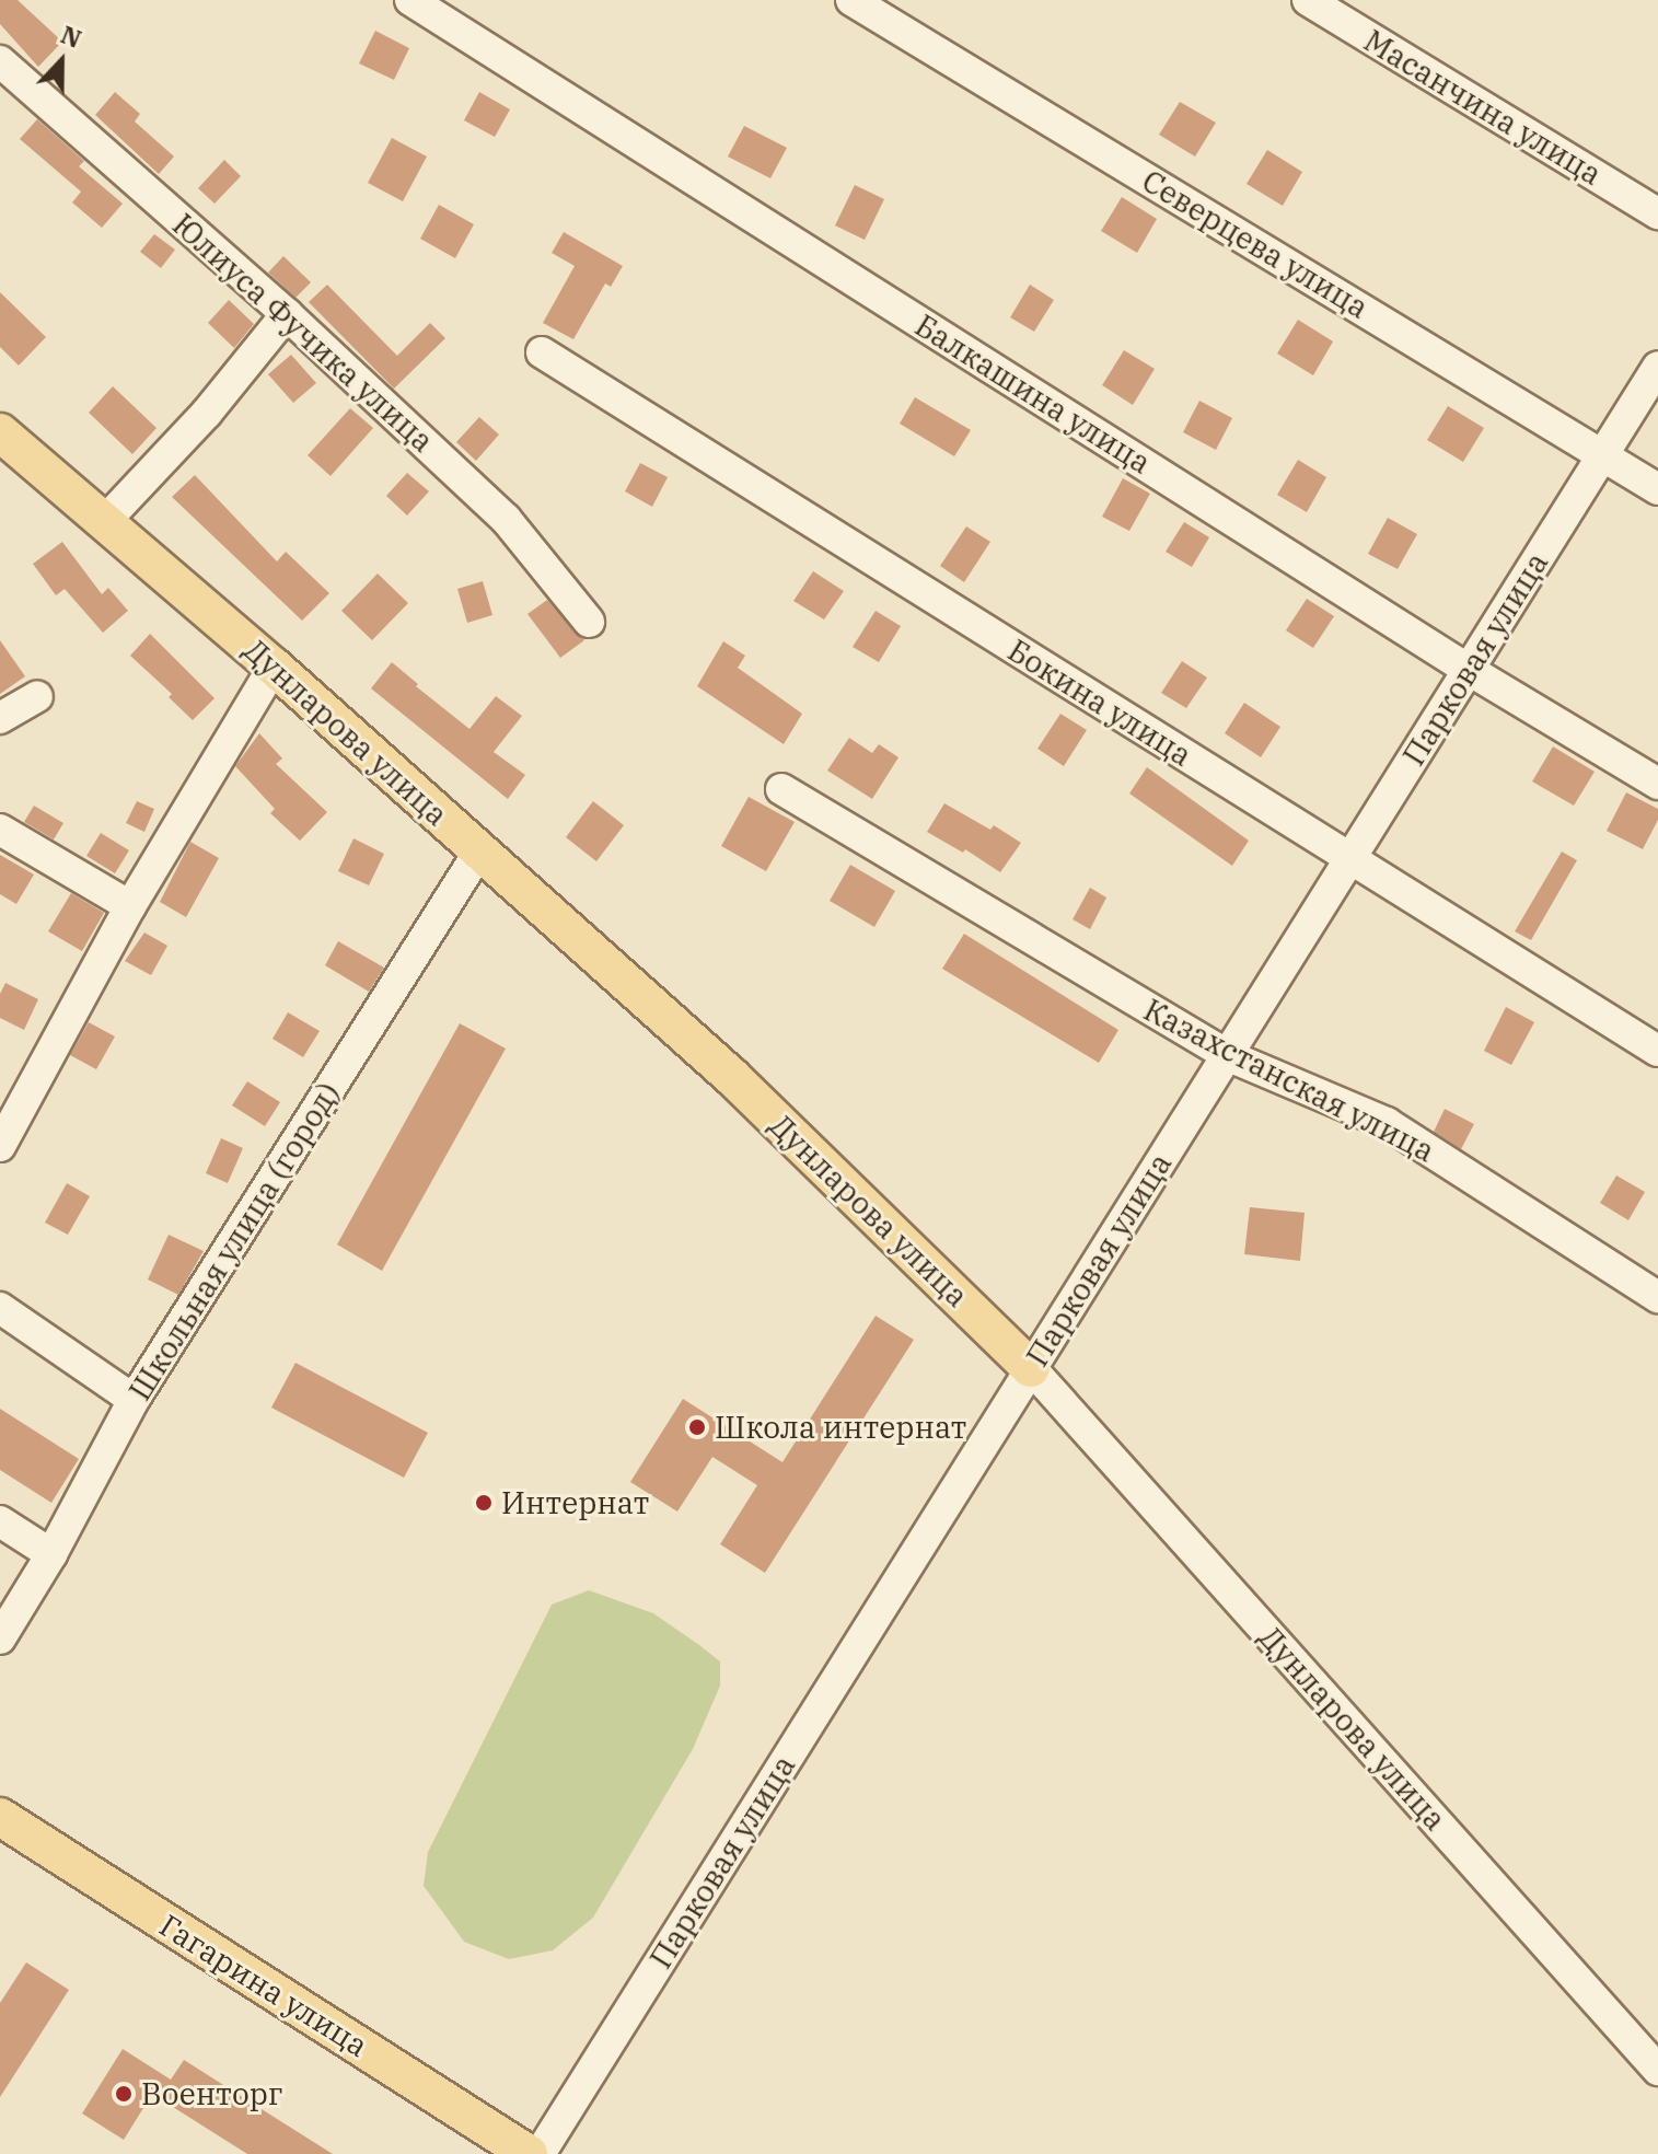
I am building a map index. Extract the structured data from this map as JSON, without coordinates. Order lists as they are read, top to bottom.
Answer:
{
  "streets": {
    "main road": ["Дунларова улица", "Гагарина улица"],
    "street": [
      "Масанчина улица",
      "Северцева улица",
      "Юлиуса Фучика улица",
      "Балкашина улица",
      "Парковая улица",
      "Бокина улица",
      "Казахстанская улица",
      "Школьная улица (город)"
    ]
  },
  "crossings": [
    ["Северцева улица", "Парковая улица"],
    ["Балкашина улица", "Парковая улица"],
    ["Парковая улица", "Бокина улица"],
    ["Парковая улица", "Дунларова улица"],
    ["Парковая улица", "Казахстанская улица"],
    ["Дунларова улица", "Школьная улица (город)"]
  ],
  "places": ["Школа интернат", "Интернат", "Военторг"],
  "north": "top"
}
